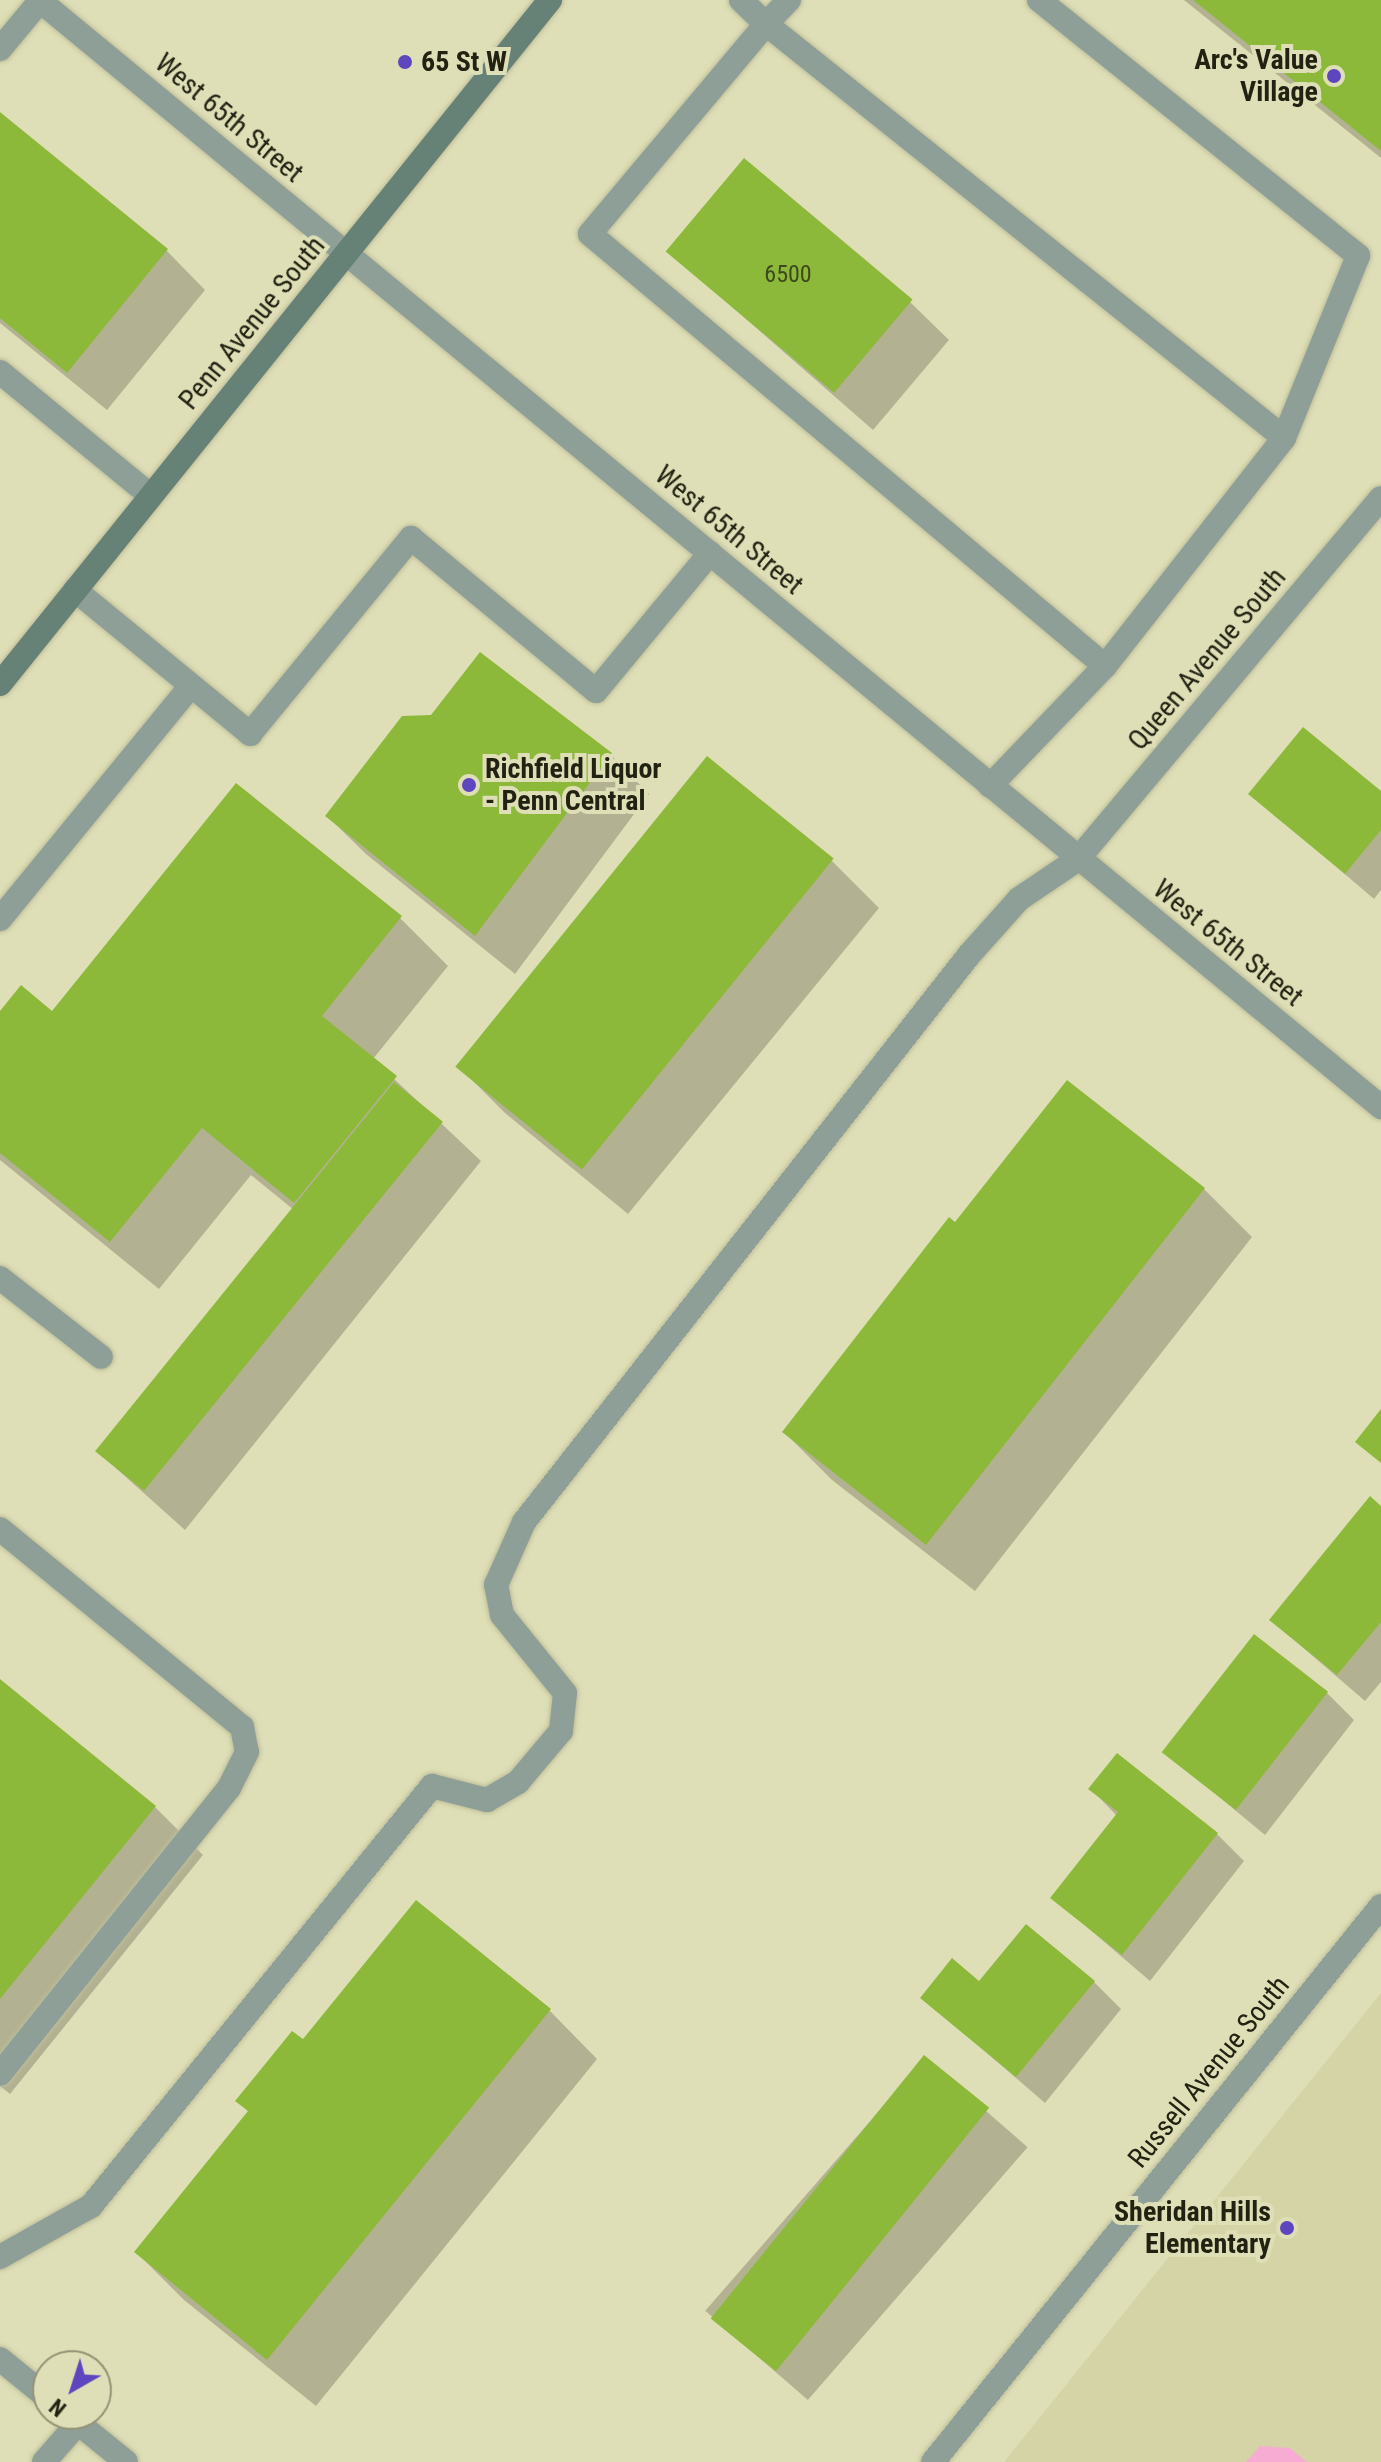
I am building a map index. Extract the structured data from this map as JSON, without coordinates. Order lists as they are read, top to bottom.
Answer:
{
  "streets": {
    "main road": ["Penn Avenue South"],
    "street": ["West 65th Street", "Queen Avenue South", "Russell Avenue South"]
  },
  "crossings": [
    ["West 65th Street", "Penn Avenue South"],
    ["West 65th Street", "Queen Avenue South"]
  ],
  "places": [
    "65 St W",
    "Arc's Value Village",
    "Richfield Liquor - Penn Central",
    "Sheridan Hills Elementary"
  ],
  "house_numbers": ["6500"],
  "north": "bottom left"
}
